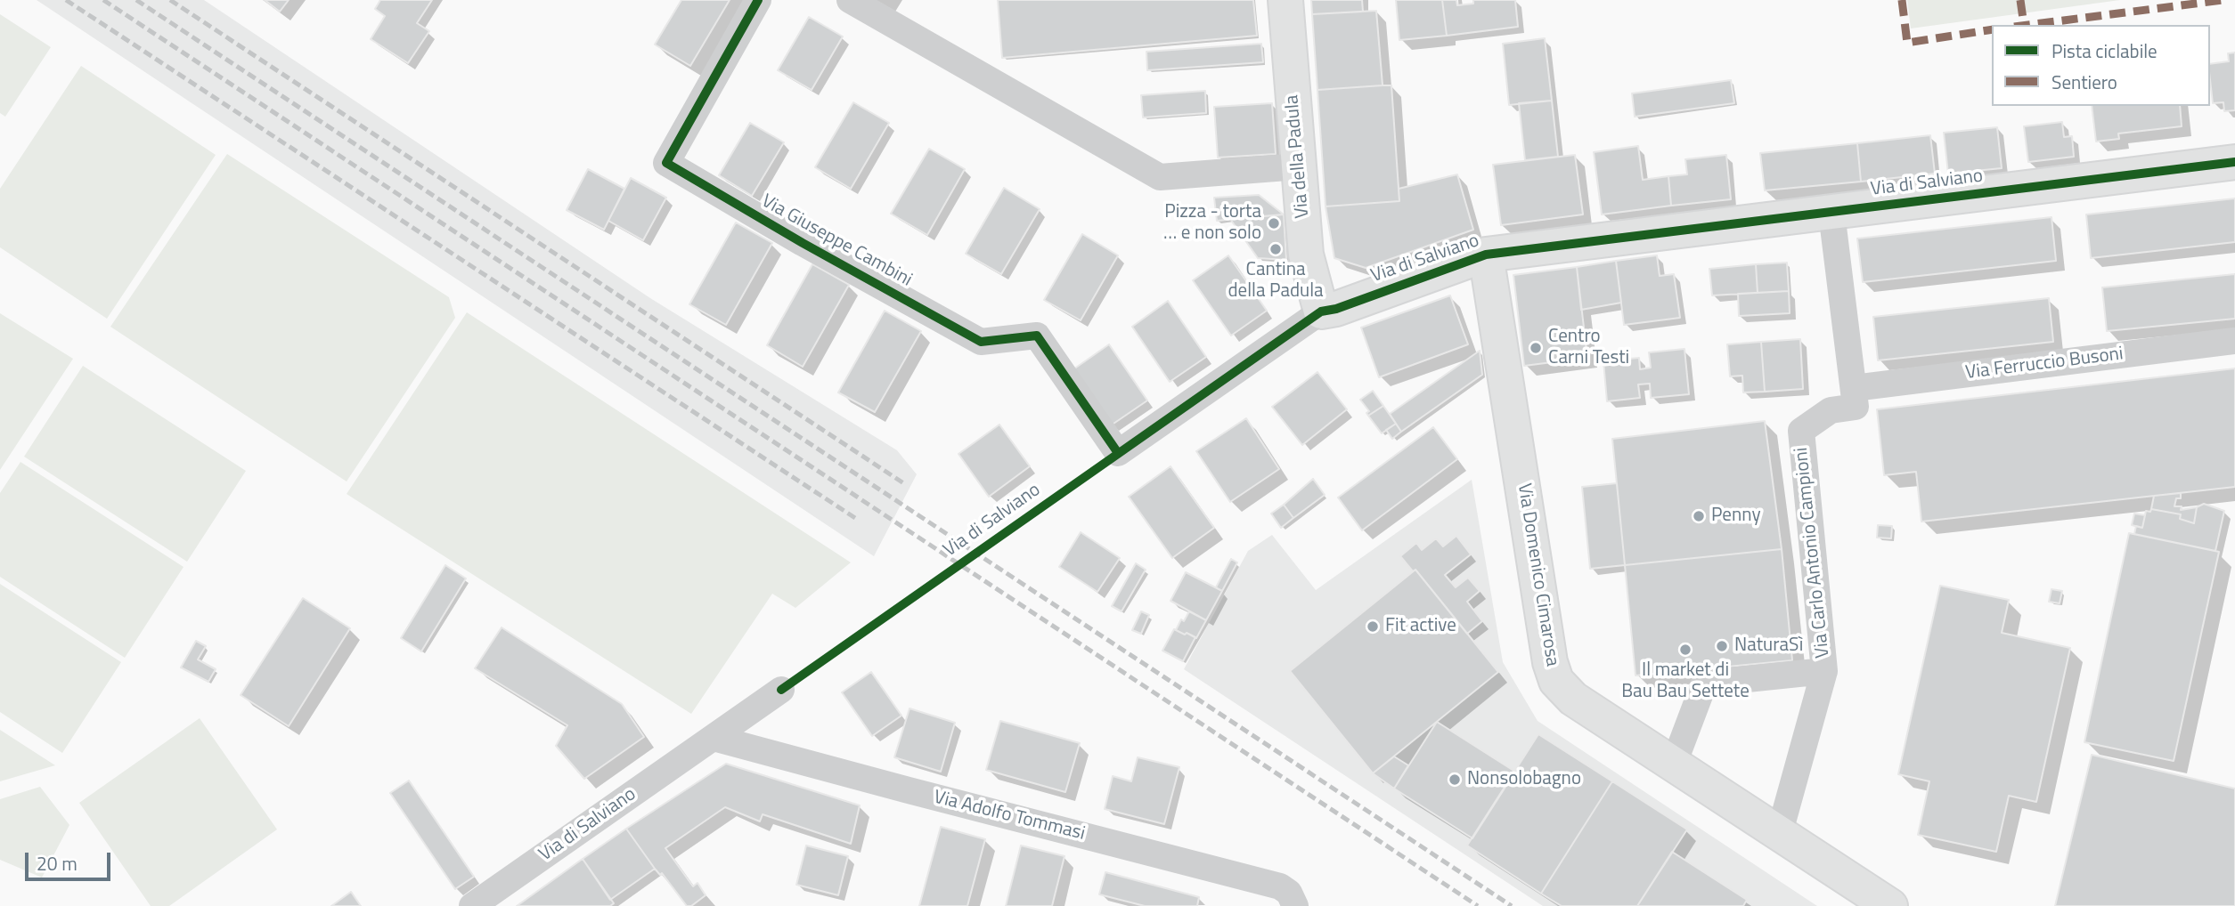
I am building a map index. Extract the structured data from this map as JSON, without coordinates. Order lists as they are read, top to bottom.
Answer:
{
  "streets": {
    "street": [
      "Via della Padula",
      "Via di Salviano",
      "Via Giuseppe Cambini",
      "Via Ferruccio Busoni",
      "Via Carlo Antonio Campioni",
      "Via Domenico Cimarosa",
      "Via Adolfo Tommasi"
    ]
  },
  "crossings": [
    ["Via della Padula", "Via di Salviano"],
    ["Via di Salviano", "Via Giuseppe Cambini"],
    ["Via di Salviano", "Via Domenico Cimarosa"],
    ["Via di Salviano", "Via Adolfo Tommasi"],
    ["Via Ferruccio Busoni", "Via Carlo Antonio Campioni"],
    ["Via Carlo Antonio Campioni", "Via Domenico Cimarosa"]
  ],
  "places": [
    "Pizza - torta … e non solo",
    "Cantina della Padula",
    "Centro Carni Testi",
    "Penny",
    "Fit active",
    "NaturaSì",
    "Il market di Bau Bau Settete",
    "Nonsolobagno"
  ],
  "legend": ["Pista ciclabile", "Sentiero"],
  "scale_bar": "20 m"
}
